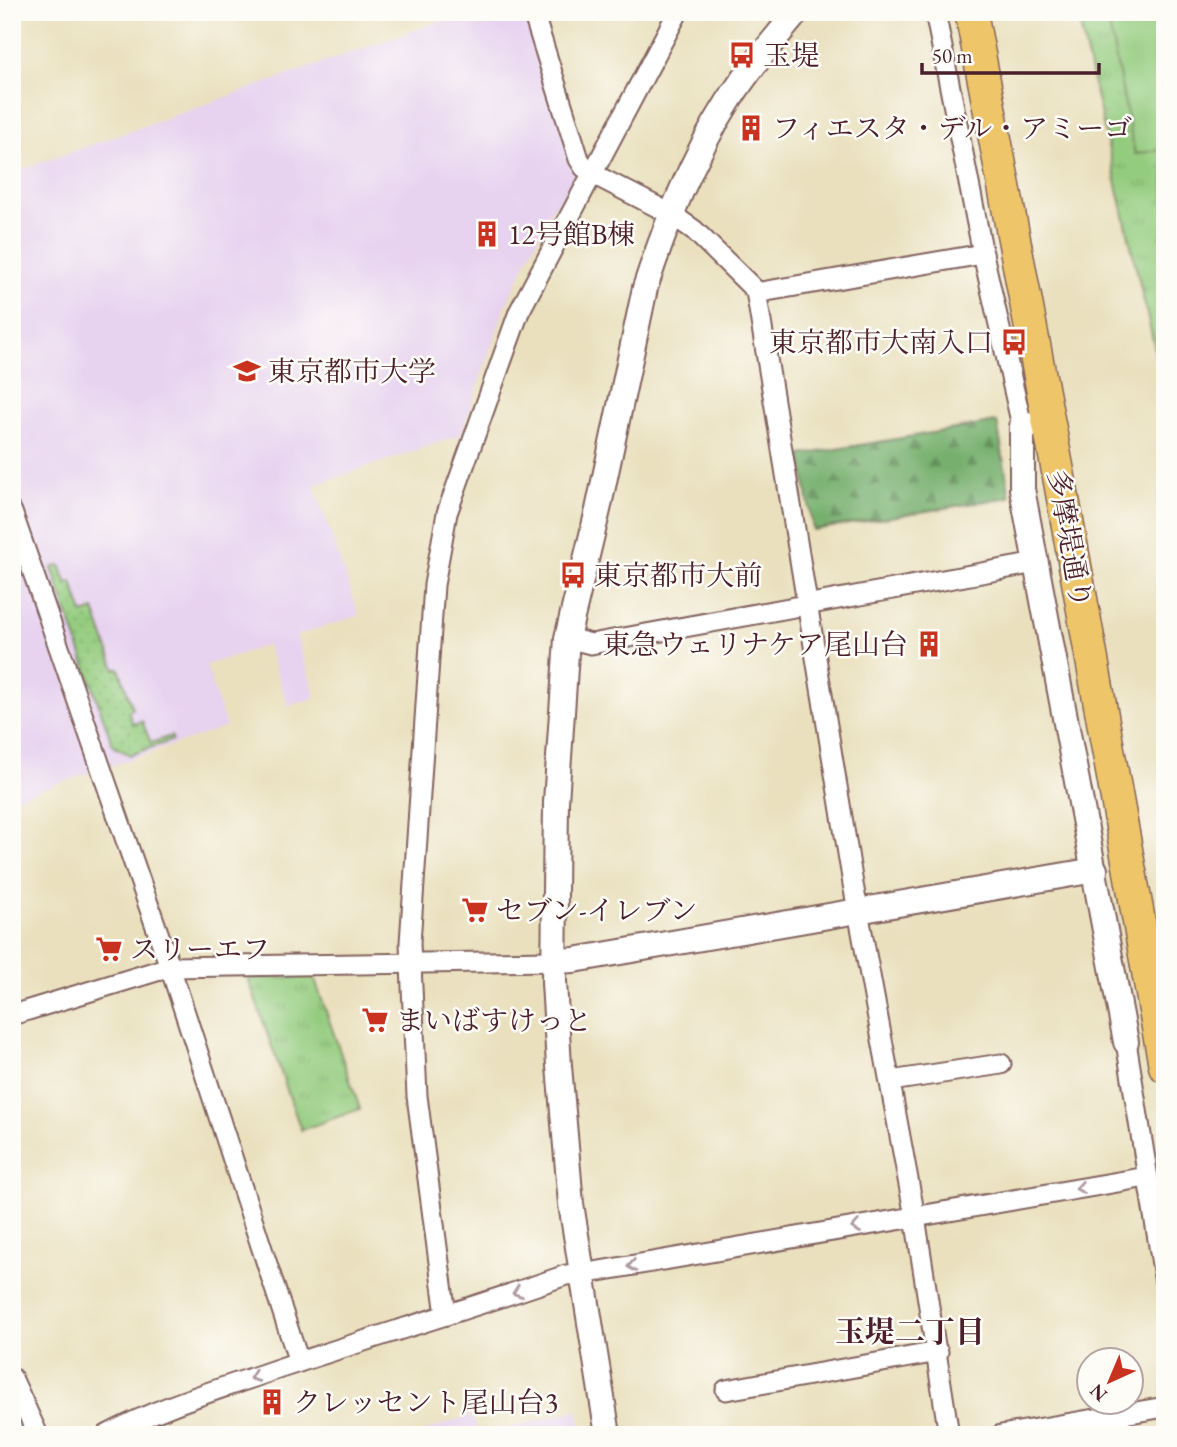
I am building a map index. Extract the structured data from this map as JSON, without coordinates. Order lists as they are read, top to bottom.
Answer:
{
  "streets": {
    "main road": ["多摩堤通り"]
  },
  "districts": ["玉堤二丁目"],
  "places": {
    "bus stop": ["玉堤", "東京都市大南入口", "東京都市大前"],
    "building": [
      "フィエスタ・デル・アミーゴ",
      "12号館B棟",
      "東急ウェリナケア尾山台",
      "クレッセント尾山台3"
    ],
    "school or university": ["東京都市大学"],
    "supermarket": ["セブン-イレブン", "スリーエフ", "まいばすけっと"]
  },
  "scale_bar": "50 m",
  "north": "bottom left"
}
